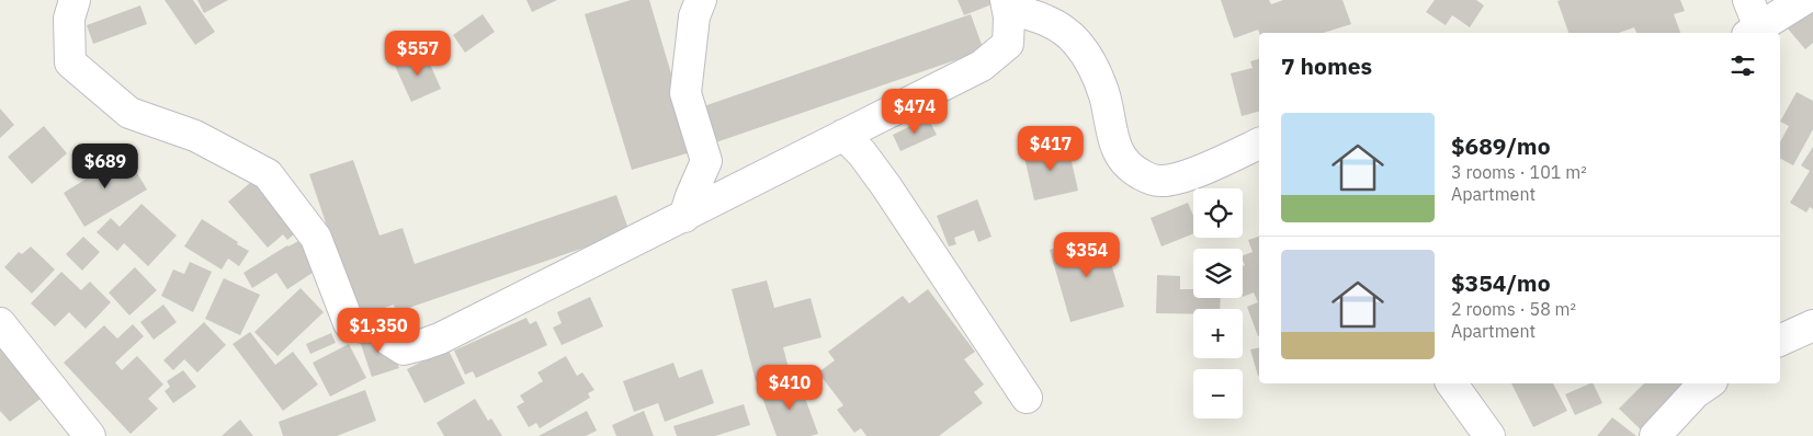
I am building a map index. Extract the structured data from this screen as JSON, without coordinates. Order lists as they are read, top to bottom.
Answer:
{
  "page": {
    "price": [
      "$557",
      "$474",
      "$417",
      "$689",
      "$354",
      "$1,350",
      "$410"
    ],
    "heading": "7 homes",
    "list": [
      {
        "name": "$689/mo",
        "note": "3 rooms · 101 m² · Apartment"
      },
      {
        "name": "$354/mo",
        "note": "2 rooms · 58 m² · Apartment"
      }
    ],
    "map_buttons": ["+", "−"]
  }
}
